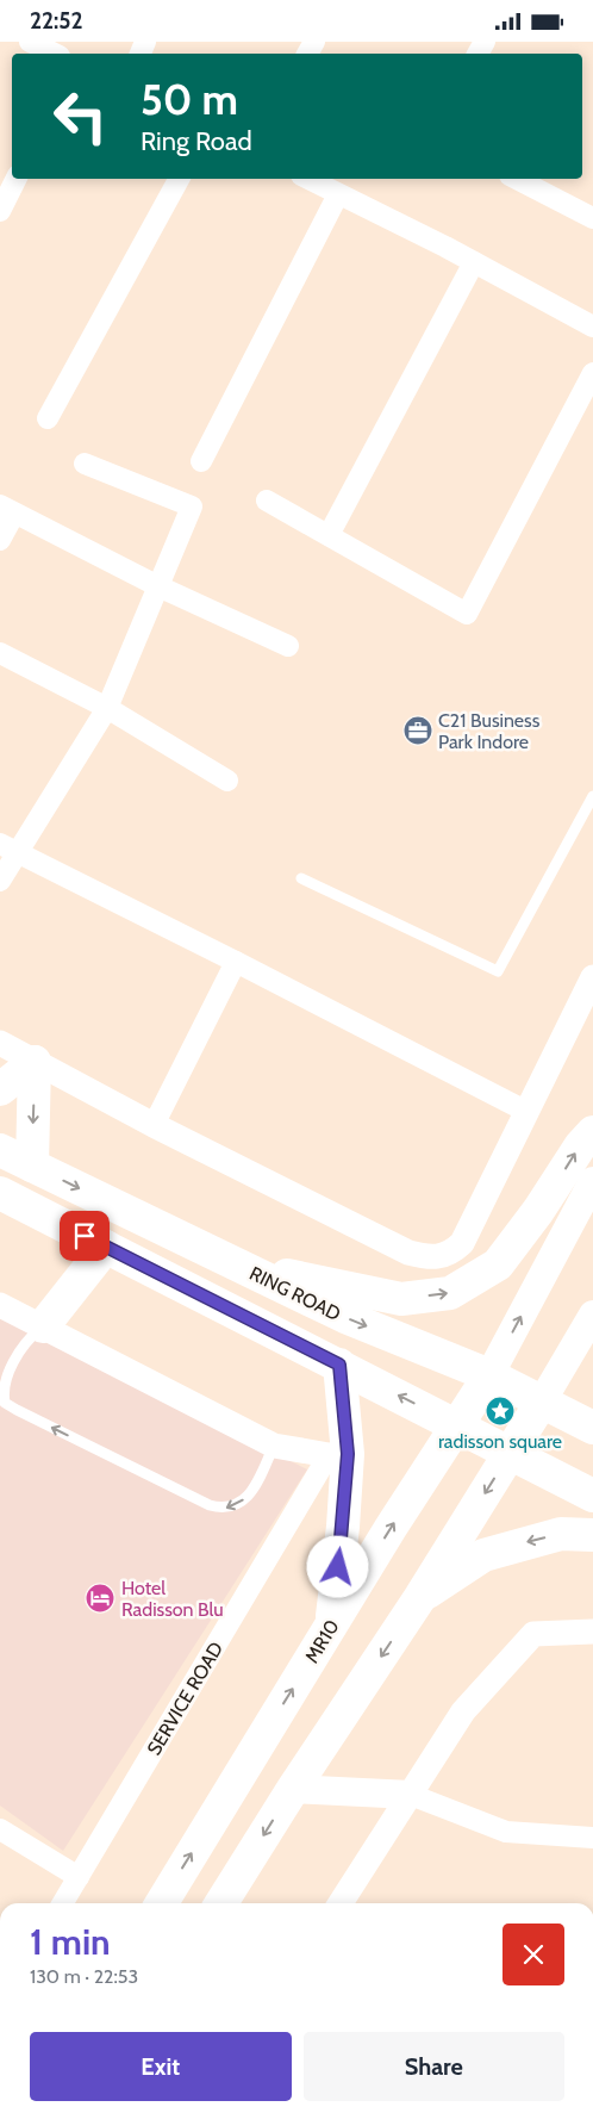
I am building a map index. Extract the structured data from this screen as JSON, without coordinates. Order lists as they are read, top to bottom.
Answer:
{
  "streets": {
    "main road": ["RING ROAD", "MR10"],
    "street": ["SERVICE ROAD"]
  },
  "crossings": [
    ["RING ROAD", "MR10"]
  ],
  "places": {
    "office": ["C21 Business Park Indore"],
    "place": ["radisson square"],
    "hotel": ["Hotel Radisson Blu"]
  },
  "page": {
    "status": "22:52",
    "turn": ["50 m", "Ring Road"],
    "heading": ["1 min", "130 m · 22:53"],
    "buttons": ["Exit", "Share"]
  }
}
